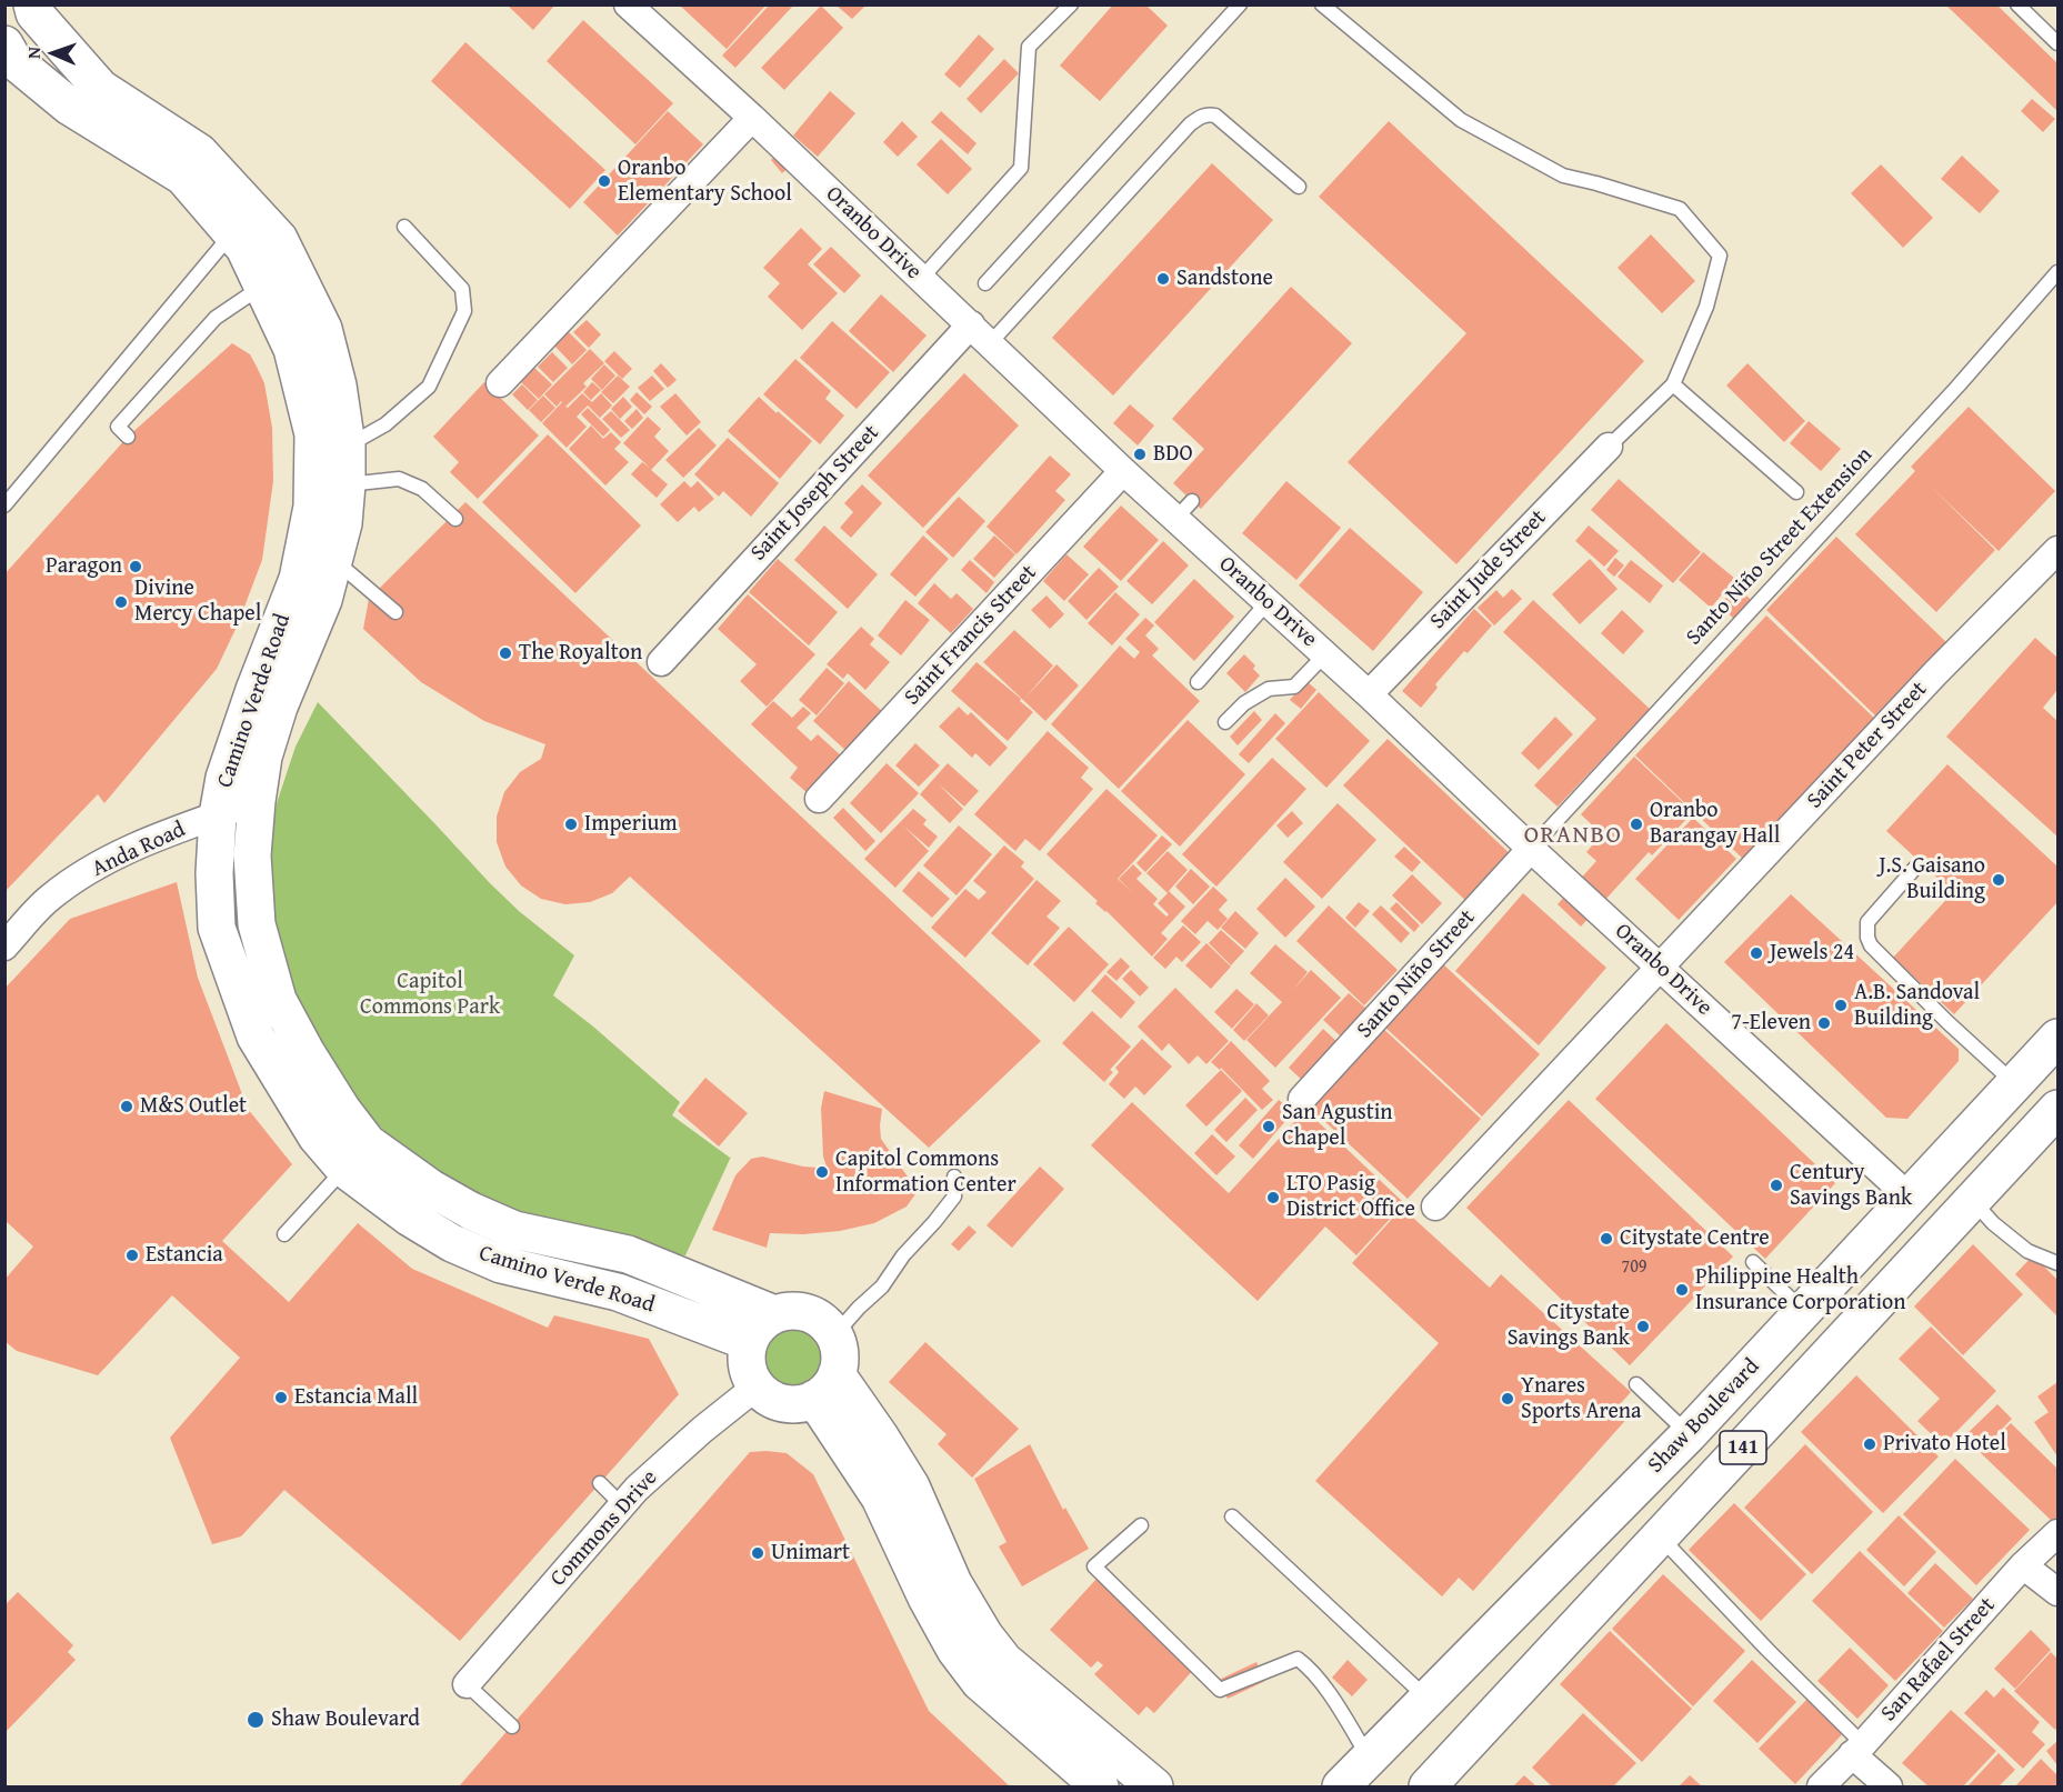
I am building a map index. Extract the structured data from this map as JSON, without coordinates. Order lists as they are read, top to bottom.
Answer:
{
  "streets": {
    "street": [
      "Oranbo Drive",
      "Saint Joseph Street",
      "Saint Jude Street",
      "Saint Francis Street",
      "Camino Verde Road",
      "Saint Peter Street",
      "Anda Road",
      "Santo Niño Street",
      "Shaw Boulevard",
      "141",
      "Commons Drive",
      "San Rafael Street"
    ],
    "lane": ["Santo Niño Street Extension"]
  },
  "crossings": [
    ["Oranbo Drive", "Saint Joseph Street"],
    ["Oranbo Drive", "Santo Niño Street Extension"],
    ["Oranbo Drive", "Saint Jude Street"],
    ["Oranbo Drive", "Saint Francis Street"],
    ["Oranbo Drive", "Saint Peter Street"],
    ["Oranbo Drive", "Santo Niño Street"],
    ["Oranbo Drive", "Shaw Boulevard"],
    ["Santo Niño Street Extension", "Santo Niño Street"],
    ["Camino Verde Road", "Anda Road"],
    ["Camino Verde Road", "Commons Drive"]
  ],
  "districts": ["ORANBO"],
  "parks": ["Capitol Commons Park"],
  "places": [
    "Oranbo Elementary School",
    "Sandstone",
    "BDO",
    "Paragon",
    "Divine Mercy Chapel",
    "The Royalton",
    "Imperium",
    "Oranbo Barangay Hall",
    "J.S. Gaisano Building",
    "Jewels 24",
    "A.B. Sandoval Building",
    "7-Eleven",
    "M&S Outlet",
    "San Agustin Chapel",
    "Capitol Commons Information Center",
    "Century Savings Bank",
    "LTO Pasig District Office",
    "Citystate Centre",
    "Estancia",
    "Philippine Health Insurance Corporation",
    "Citystate Savings Bank",
    "Estancia Mall",
    "Ynares Sports Arena",
    "Privato Hotel",
    "Unimart",
    "Shaw Boulevard"
  ],
  "house_numbers": ["709"],
  "north": "left"
}
